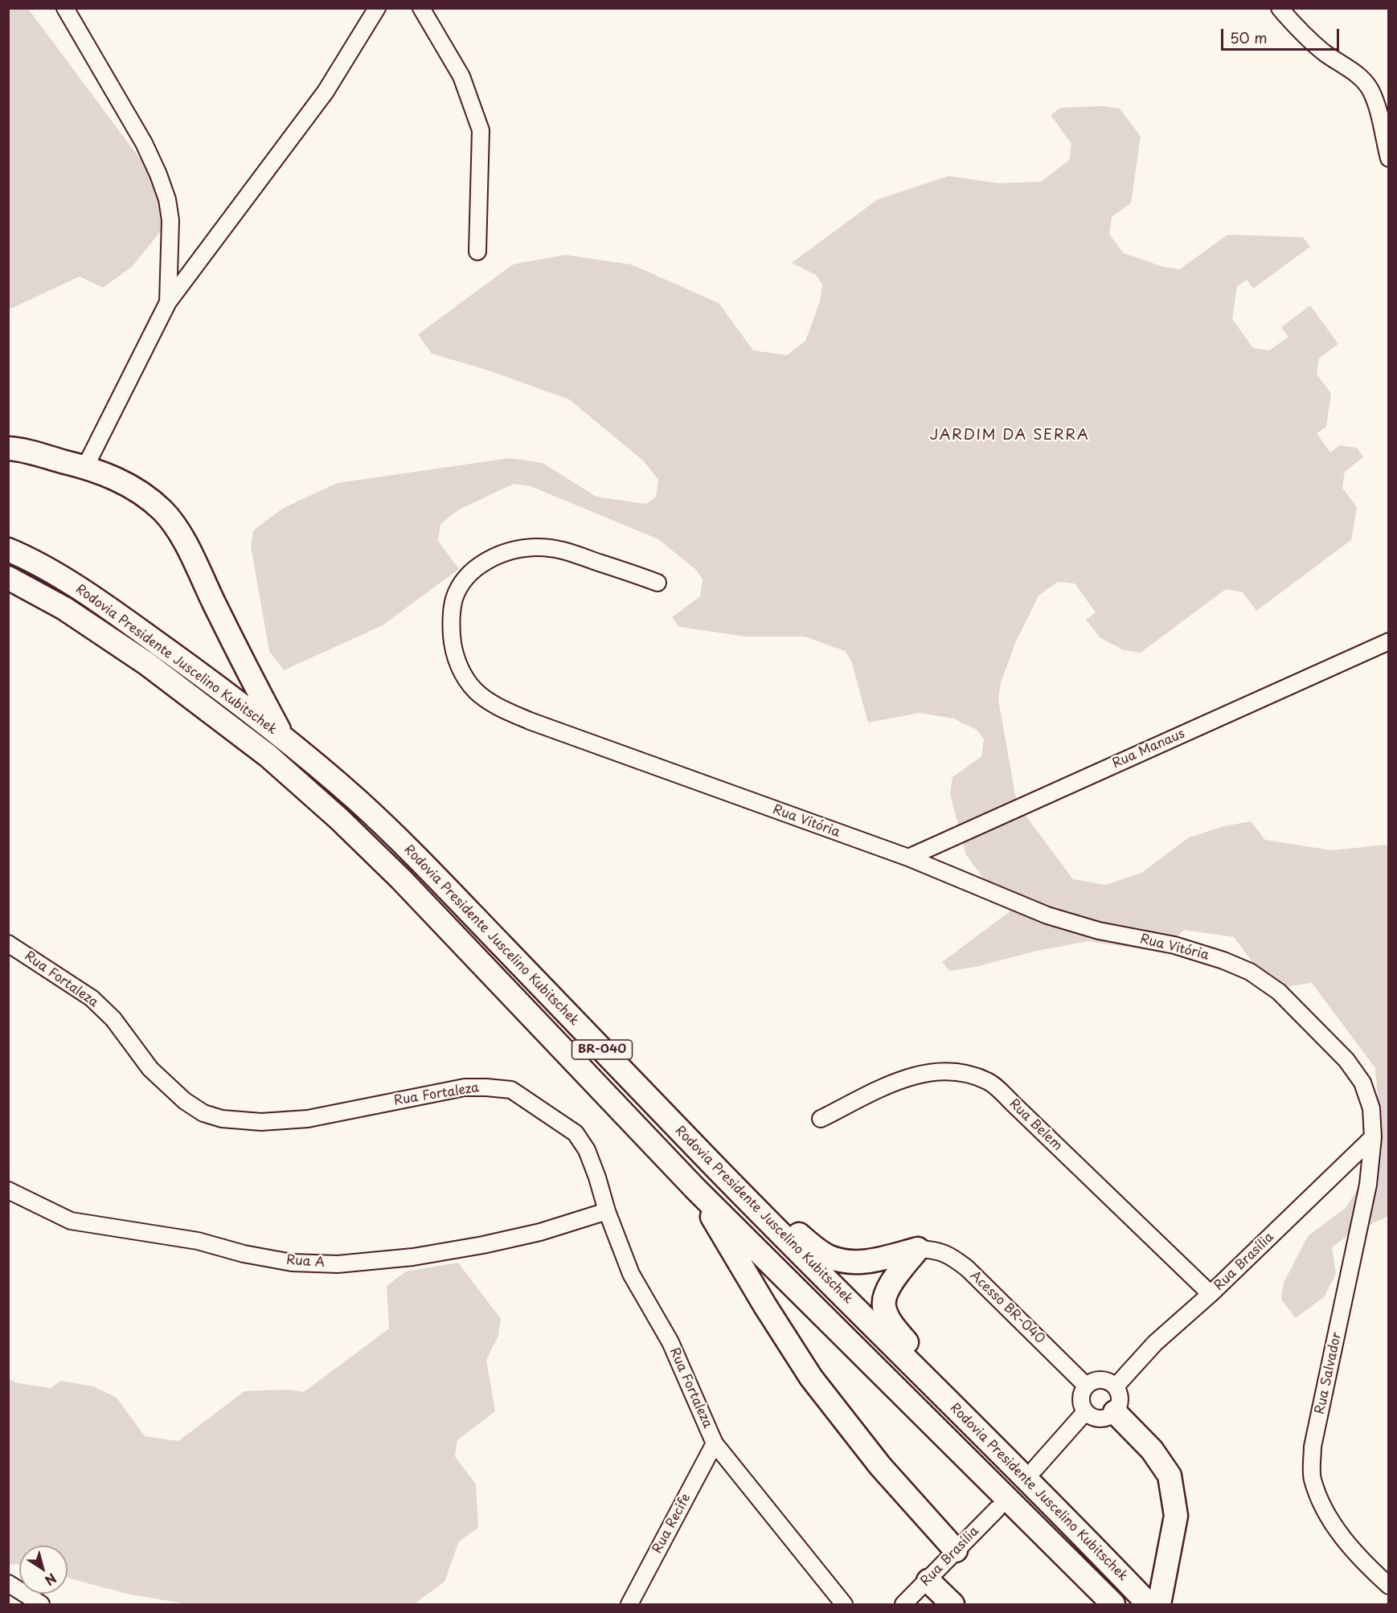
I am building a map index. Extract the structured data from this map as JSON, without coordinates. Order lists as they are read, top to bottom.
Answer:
{
  "streets": {
    "highway": ["Rodovia Presidente Juscelino Kubitschek", "BR-040"],
    "street": [
      "Rua Manaus",
      "Rua Vitória",
      "Rua Fortaleza",
      "Rua Belem",
      "Rua A",
      "Rua Brasília",
      "Acesso BR-040",
      "Rua Salvador",
      "Rua Recife"
    ]
  },
  "crossings": [
    ["Rua Manaus", "Rua Vitória"],
    ["Rua Vitória", "Rua Brasília"],
    ["Rua Vitória", "Rua Salvador"],
    ["Rua Fortaleza", "Rua A"],
    ["Rua Fortaleza", "Rua Recife"],
    ["Rua Belem", "Rua Brasília"],
    ["Rua Brasília", "Acesso BR-040"],
    ["Rua Brasília", "Rua Salvador"]
  ],
  "districts": ["JARDIM DA SERRA"],
  "scale_bar": "50 m",
  "north": "bottom right"
}
